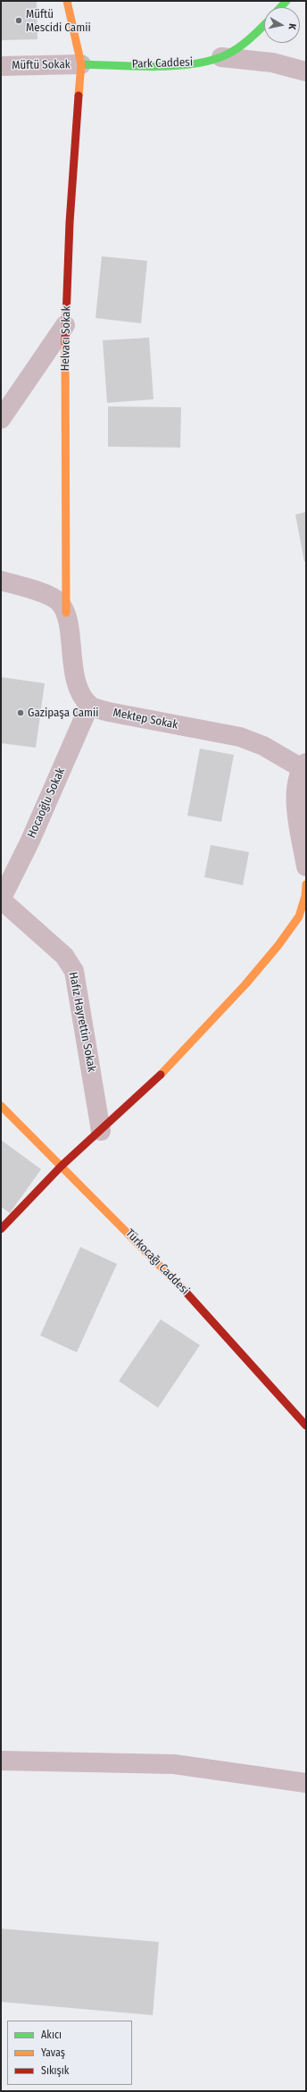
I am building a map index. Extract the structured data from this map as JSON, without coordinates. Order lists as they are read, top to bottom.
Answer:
{
  "streets": {
    "street": [
      "Park Caddesi",
      "Müftü Sokak",
      "Helvacı Sokak",
      "Mektep Sokak",
      "Hocaoğlu Sokak",
      "Hafız Hayrettin Sokak",
      "Türkocağı Caddesi"
    ]
  },
  "crossings": [
    ["Park Caddesi", "Müftü Sokak"],
    ["Park Caddesi", "Helvacı Sokak"],
    ["Müftü Sokak", "Helvacı Sokak"],
    ["Mektep Sokak", "Hocaoğlu Sokak"],
    ["Hocaoğlu Sokak", "Hafız Hayrettin Sokak"]
  ],
  "places": ["Müftü Mescidi Camii", "Gazipaşa Camii"],
  "legend": ["Akıcı", "Yavaş", "Sıkışık"],
  "north": "right"
}
